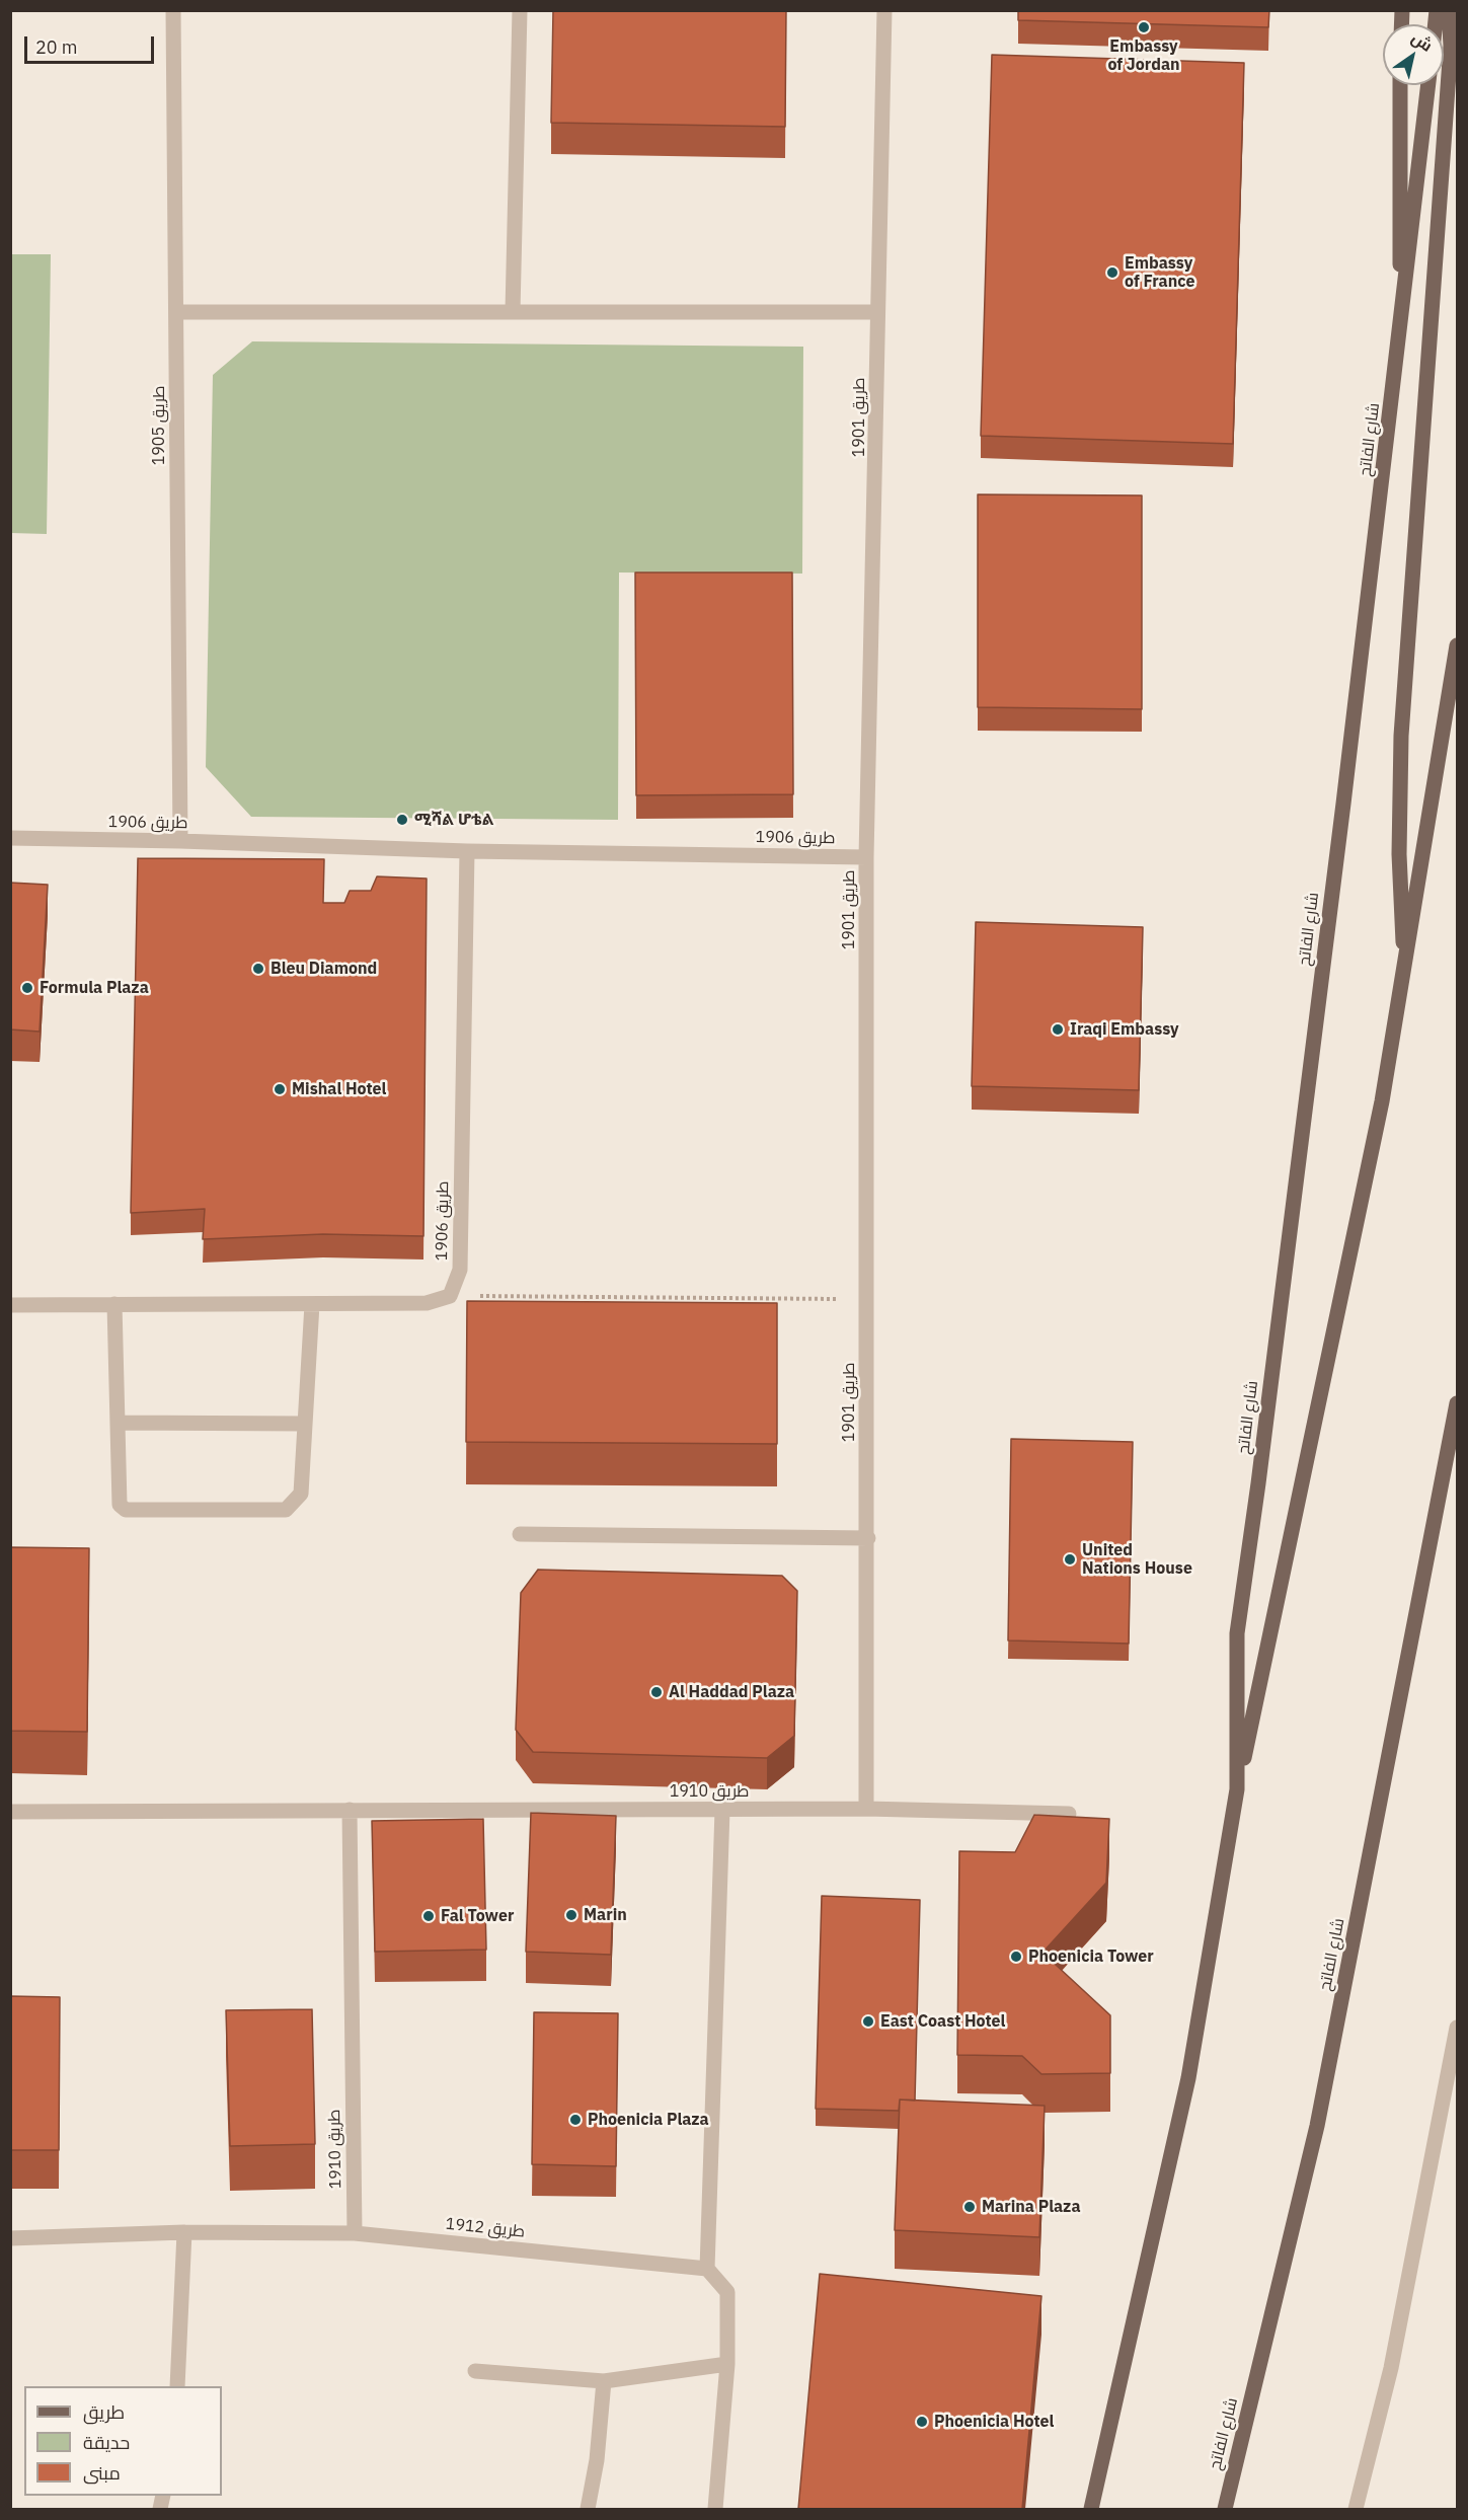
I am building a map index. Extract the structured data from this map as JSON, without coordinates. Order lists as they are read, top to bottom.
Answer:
{
  "streets": {
    "main road": ["شارع الفاتح"],
    "street": [
      "طريق 1901",
      "طريق 1905",
      "طريق 1906",
      "طريق 1910",
      "طريق 1912"
    ]
  },
  "crossings": [
    ["طريق 1901", "طريق 1906"],
    ["طريق 1901", "طريق 1910"],
    ["طريق 1905", "طريق 1906"],
    ["طريق 1910", "طريق 1912"]
  ],
  "places": [
    "Embassy of Jordan",
    "Embassy of France",
    "ሚሻል ሆቴል",
    "Bleu Diamond",
    "Formula Plaza",
    "Iraqi Embassy",
    "Mishal Hotel",
    "United Nations House",
    "Al Haddad Plaza",
    "Marin",
    "Fal Tower",
    "Phoenicia Tower",
    "East Coast Hotel",
    "Phoenicia Plaza",
    "Marina Plaza",
    "Phoenicia Hotel"
  ],
  "legend": ["طريق", "حديقة", "مبنى"],
  "scale_bar": "20 m",
  "north": "top right"
}
